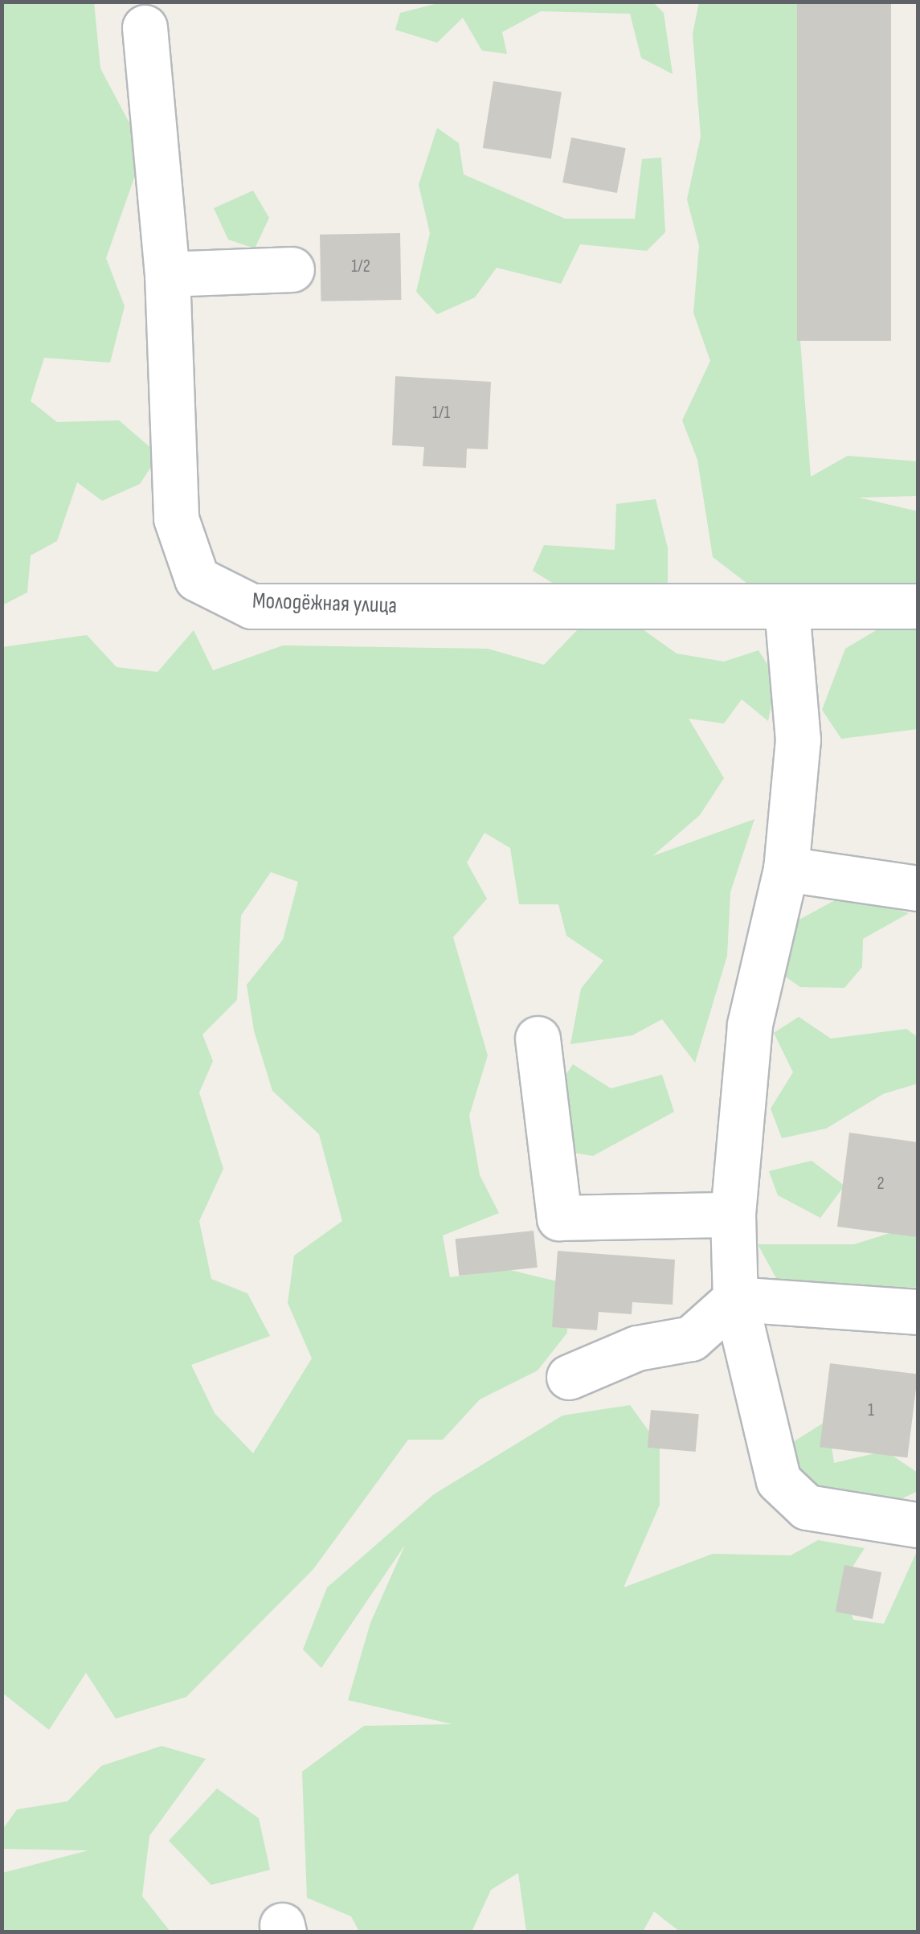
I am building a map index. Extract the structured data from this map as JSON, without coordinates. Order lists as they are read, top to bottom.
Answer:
{
  "streets": {
    "street": ["Молодёжная улица"]
  },
  "house_numbers": [
    "1/2",
    "1/1",
    "2",
    "1"
  ]
}
